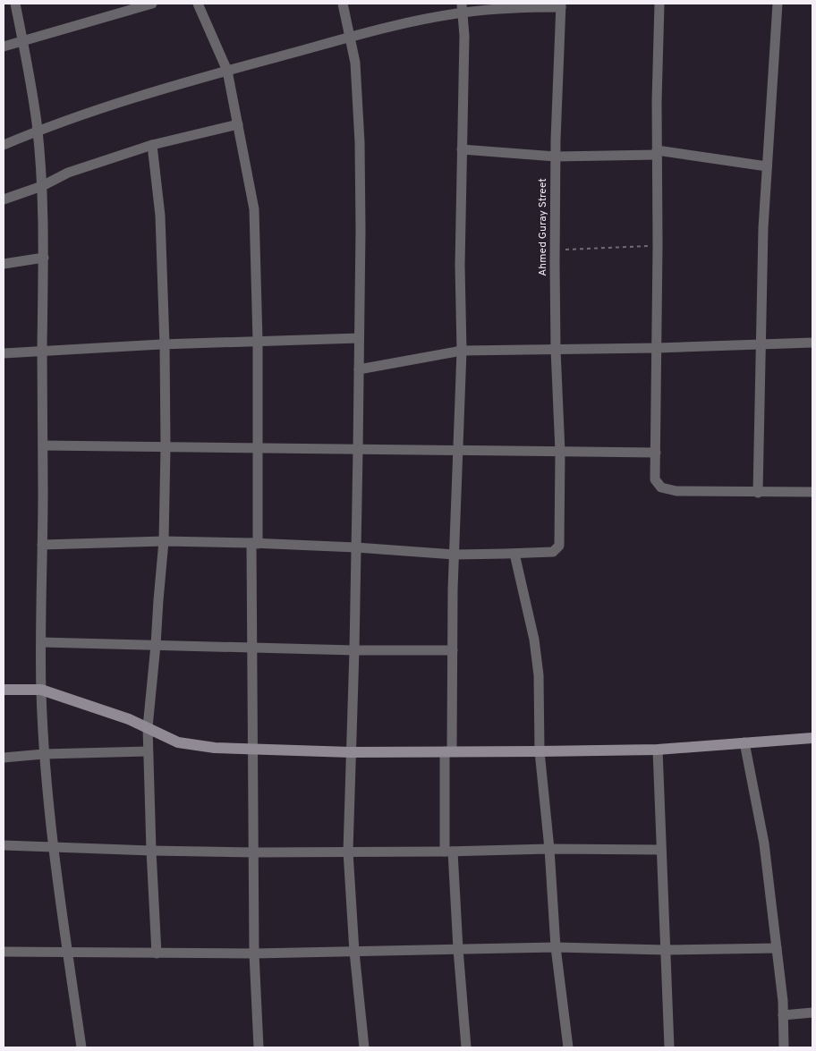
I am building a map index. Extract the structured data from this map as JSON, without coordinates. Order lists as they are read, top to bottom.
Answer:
{
  "streets": {
    "street": ["Ahmed Guray Street"]
  }
}
